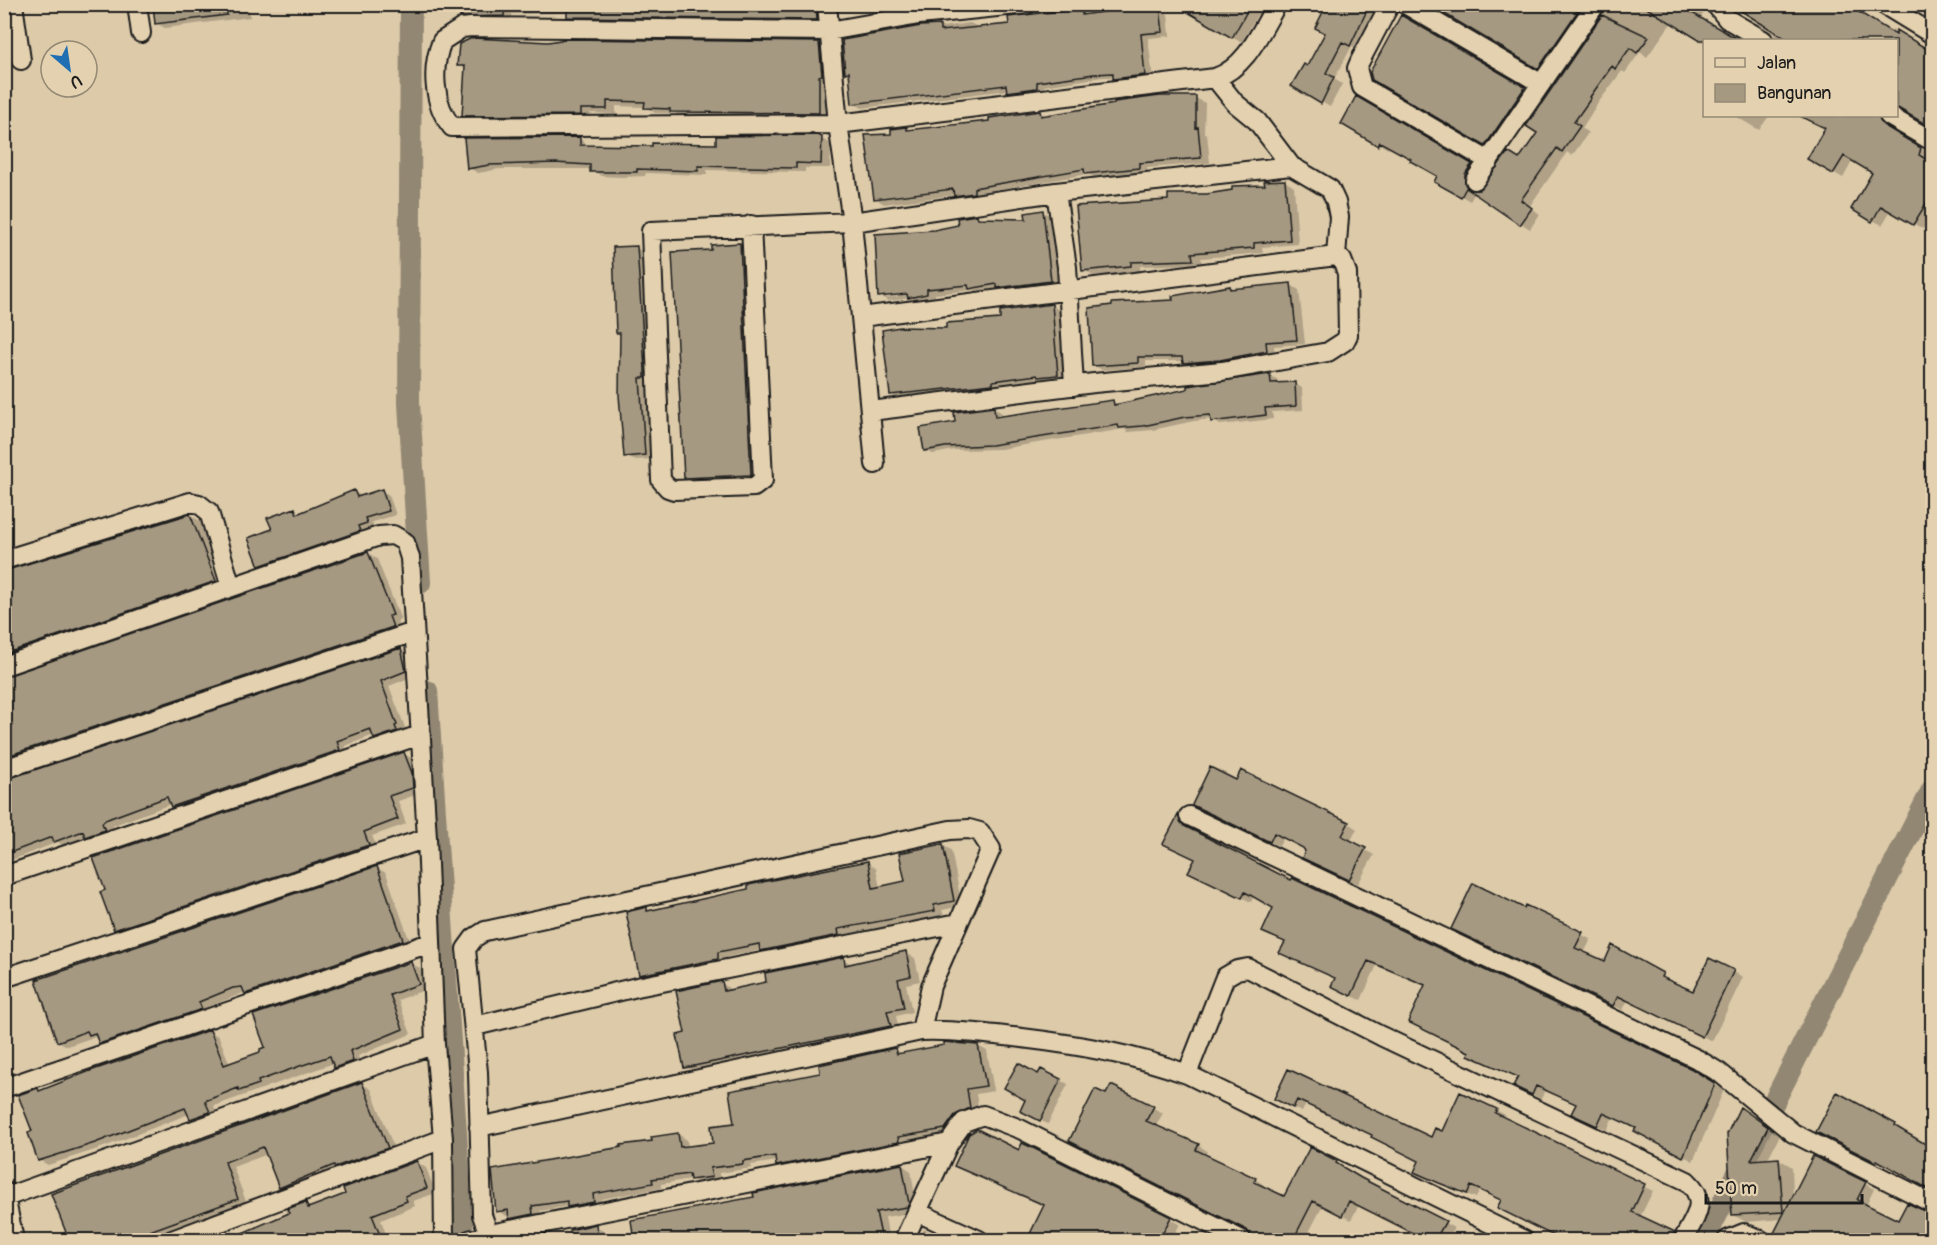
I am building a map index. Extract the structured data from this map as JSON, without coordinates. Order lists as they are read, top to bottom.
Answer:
{
  "legend": ["Jalan", "Bangunan"],
  "scale_bar": "50 m",
  "north": "bottom right"
}
